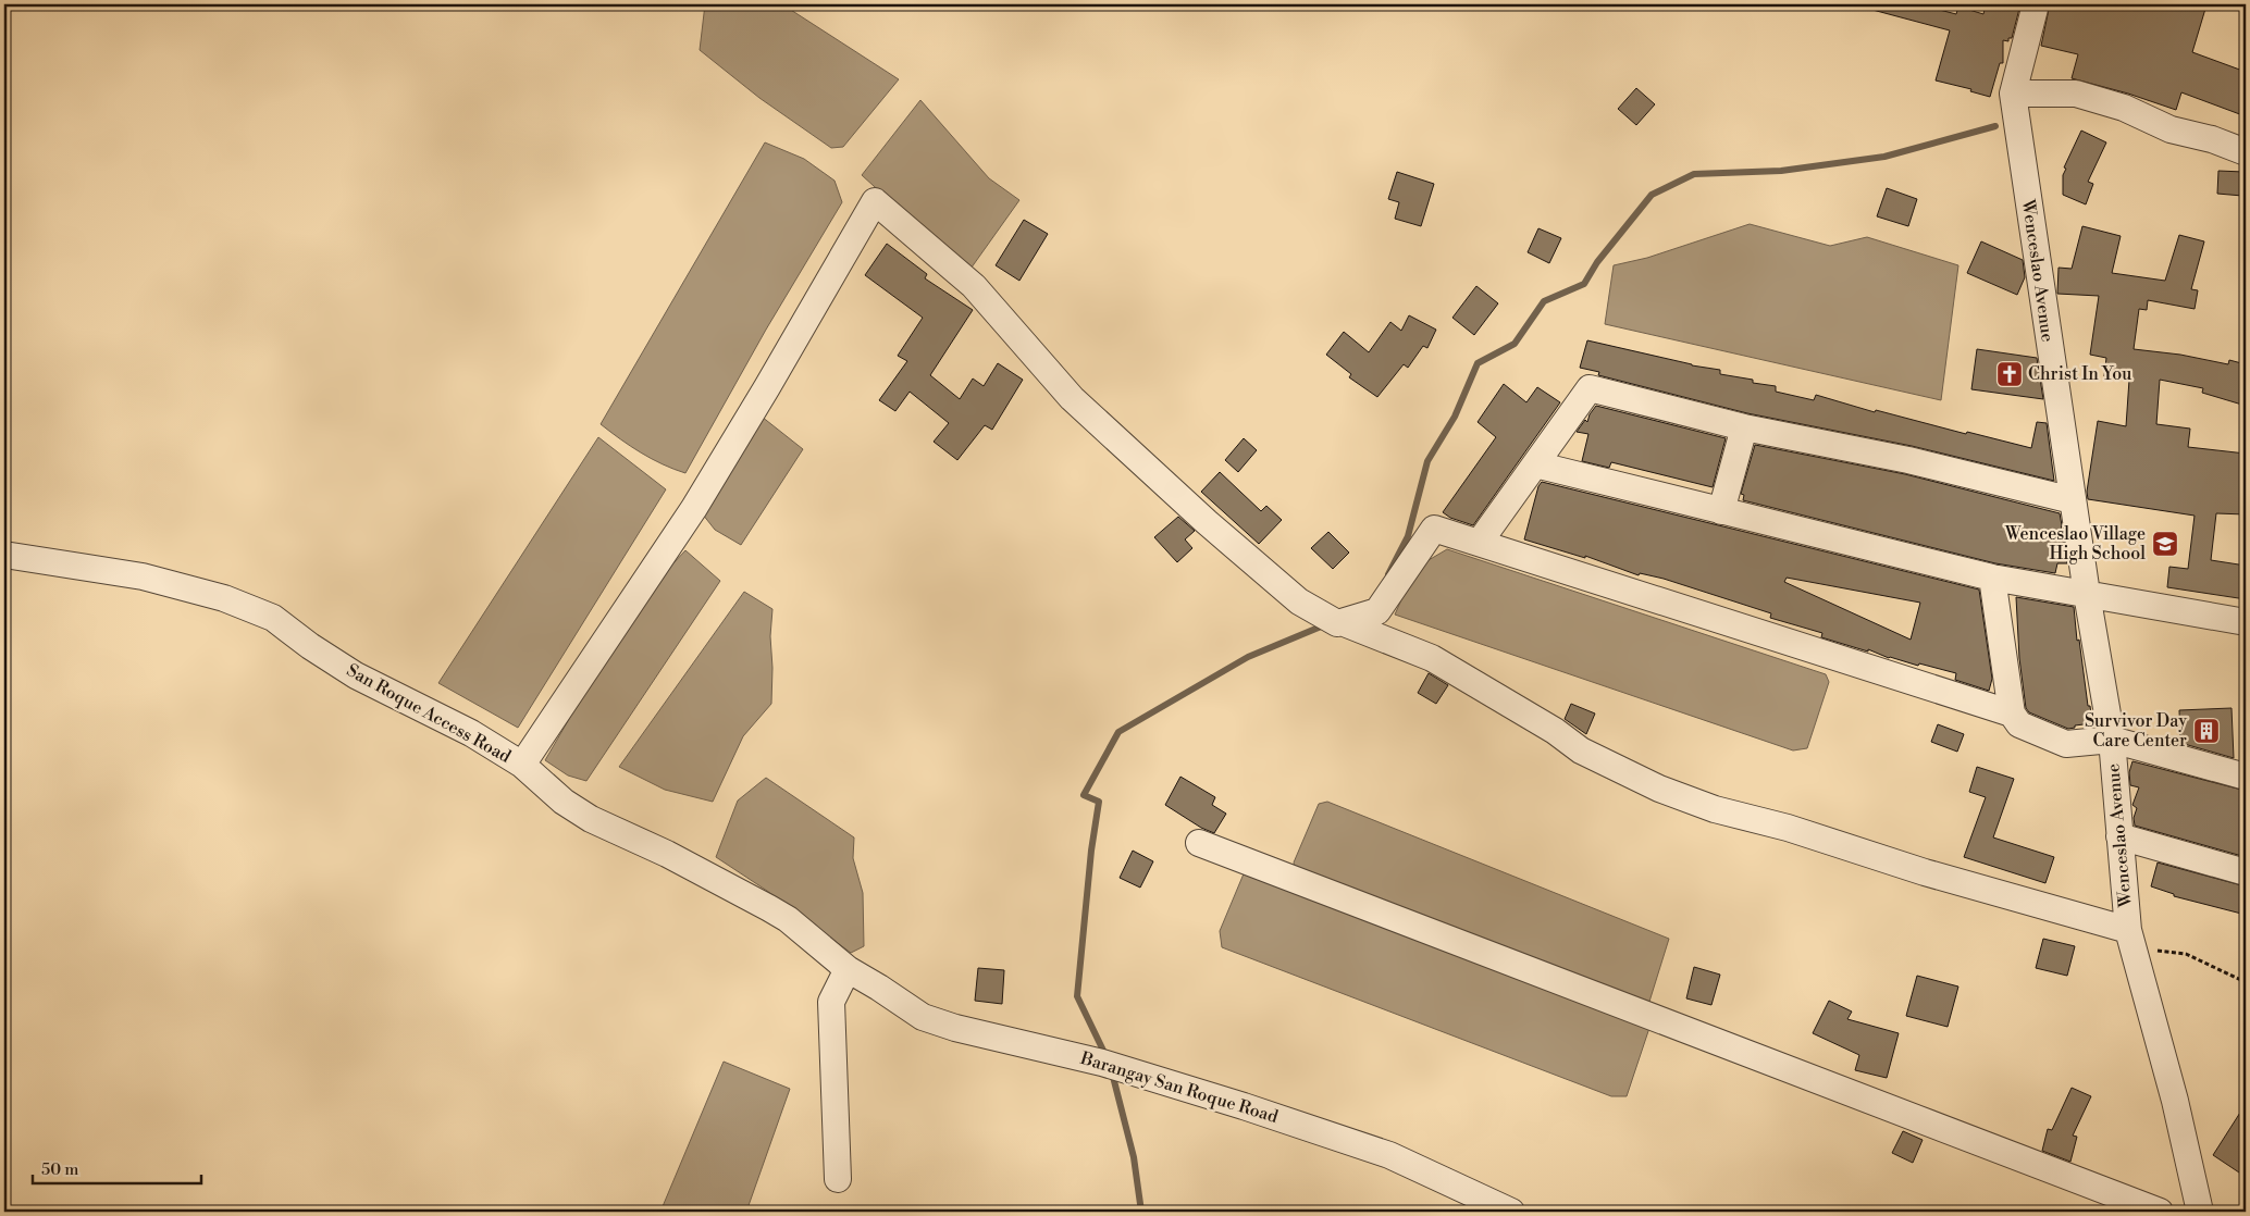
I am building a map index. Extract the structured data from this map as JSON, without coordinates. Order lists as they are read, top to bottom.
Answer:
{
  "streets": {
    "street": ["Wenceslao Avenue", "San Roque Access Road", "Barangay San Roque Road"]
  },
  "crossings": [
    ["San Roque Access Road", "Barangay San Roque Road"]
  ],
  "places": {
    "church": ["Christ In You"],
    "school or university": ["Wenceslao Village High School"],
    "building": ["Survivor Day Care Center"]
  },
  "scale_bar": "50 m"
}
